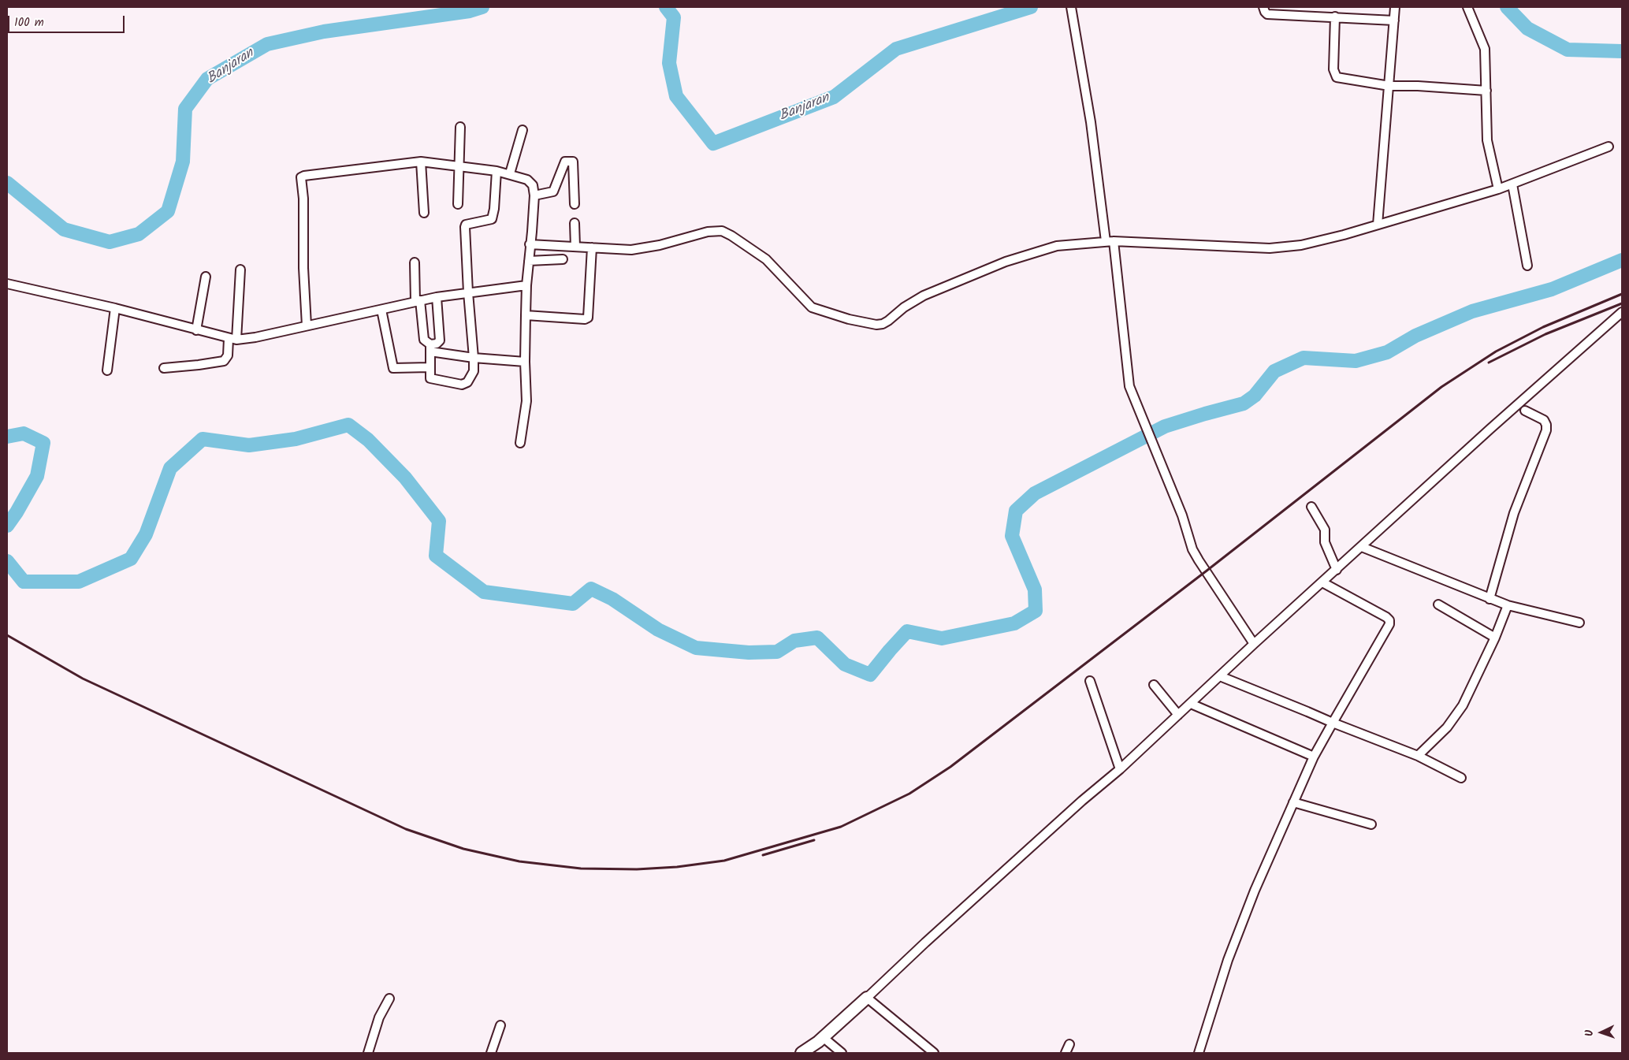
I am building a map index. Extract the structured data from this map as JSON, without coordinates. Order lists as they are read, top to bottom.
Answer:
{
  "water": ["Banjaran"],
  "scale_bar": "100 m",
  "north": "left"
}
